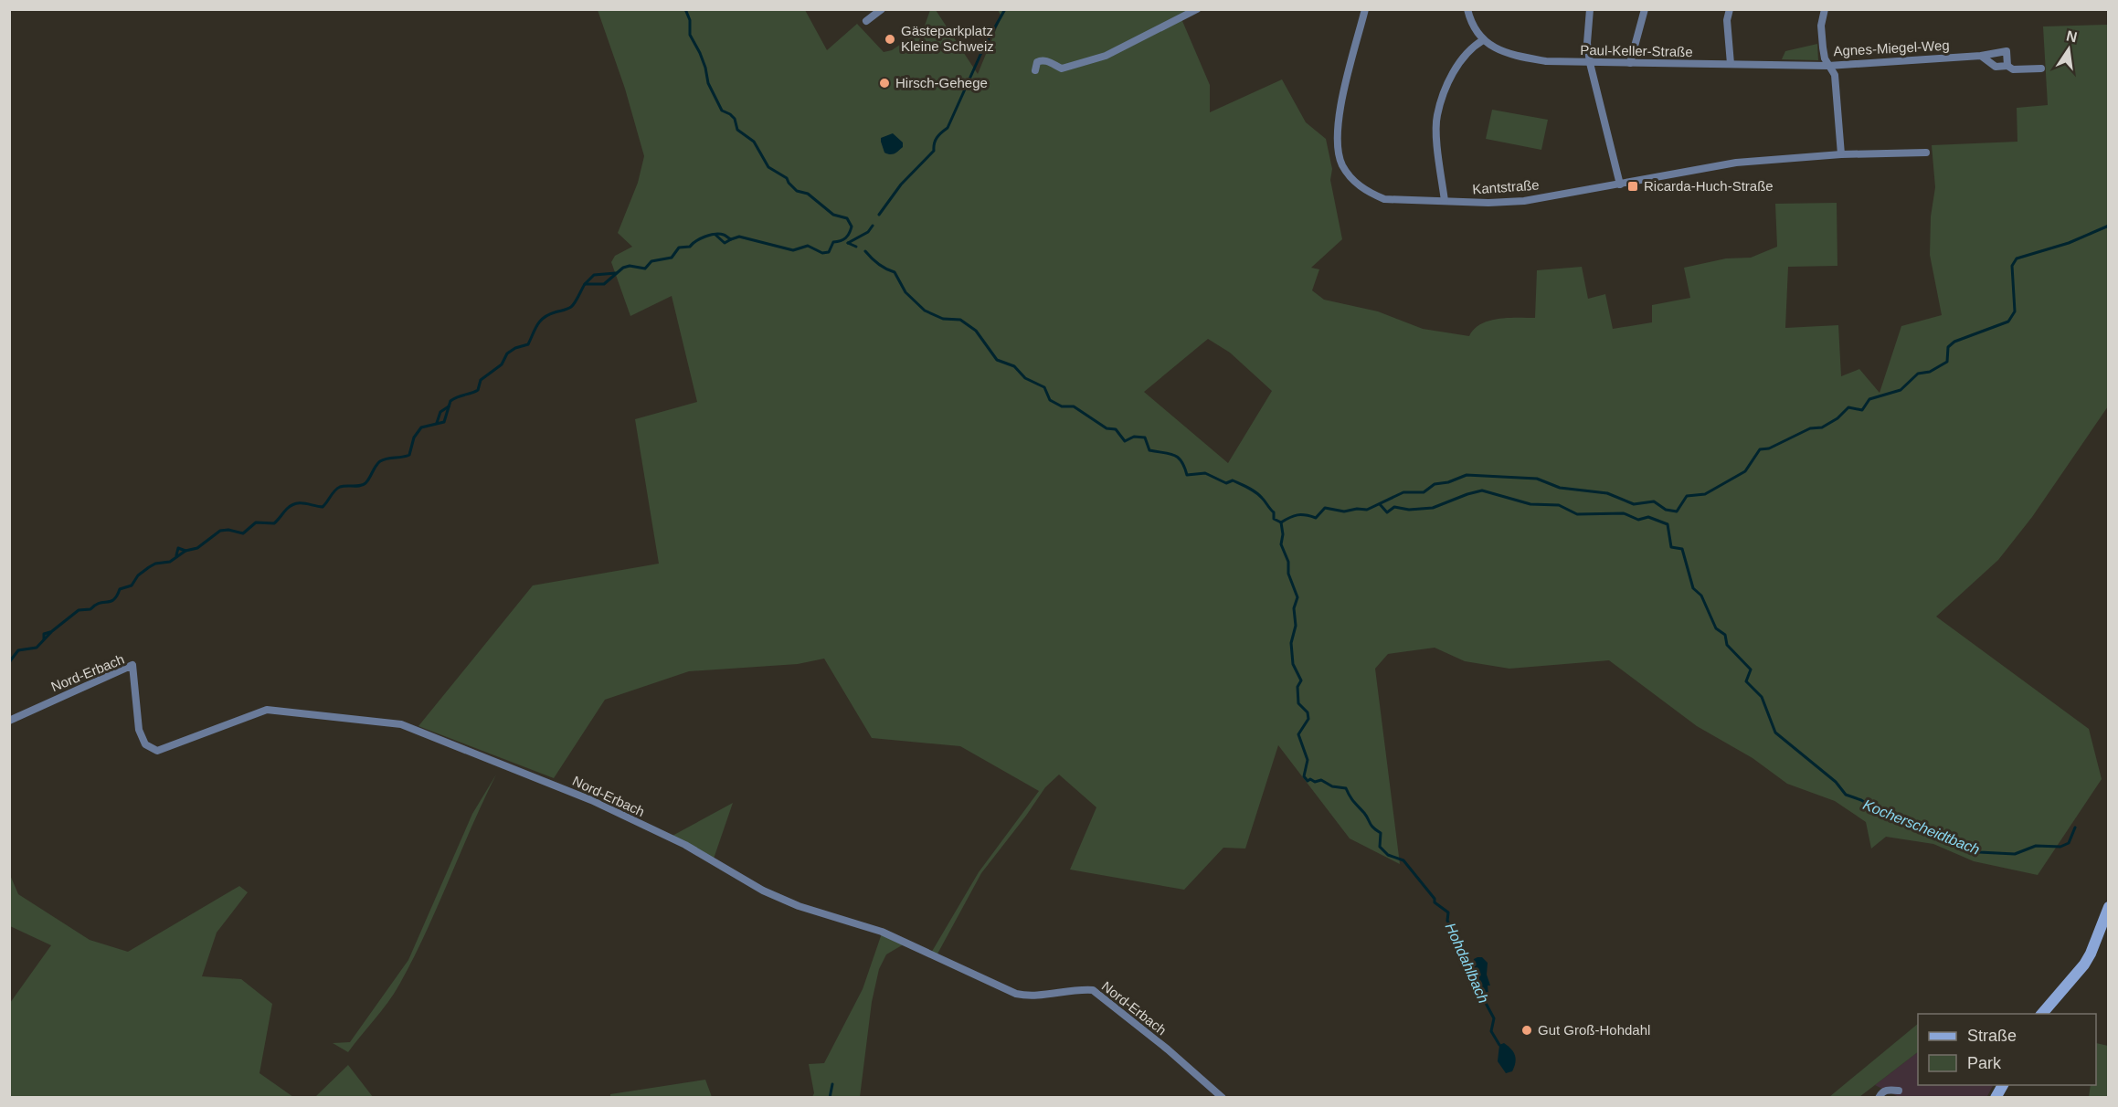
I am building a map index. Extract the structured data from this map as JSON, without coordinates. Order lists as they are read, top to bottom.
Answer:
{
  "streets": {
    "street": [
      "Agnes-Miegel-Weg",
      "Paul-Keller-Straße",
      "Kantstraße",
      "Nord-Erbach"
    ]
  },
  "crossings": [
    ["Agnes-Miegel-Weg", "Paul-Keller-Straße"]
  ],
  "water": ["Kocherscheidtbach", "Hohdahlbach"],
  "places": {
    "other": ["Gästeparkplatz Kleine Schweiz", "Hirsch-Gehege", "Gut Groß-Hohdahl"],
    "transit": ["Ricarda-Huch-Straße"]
  },
  "legend": ["Straße", "Park"],
  "north": "top"
}
